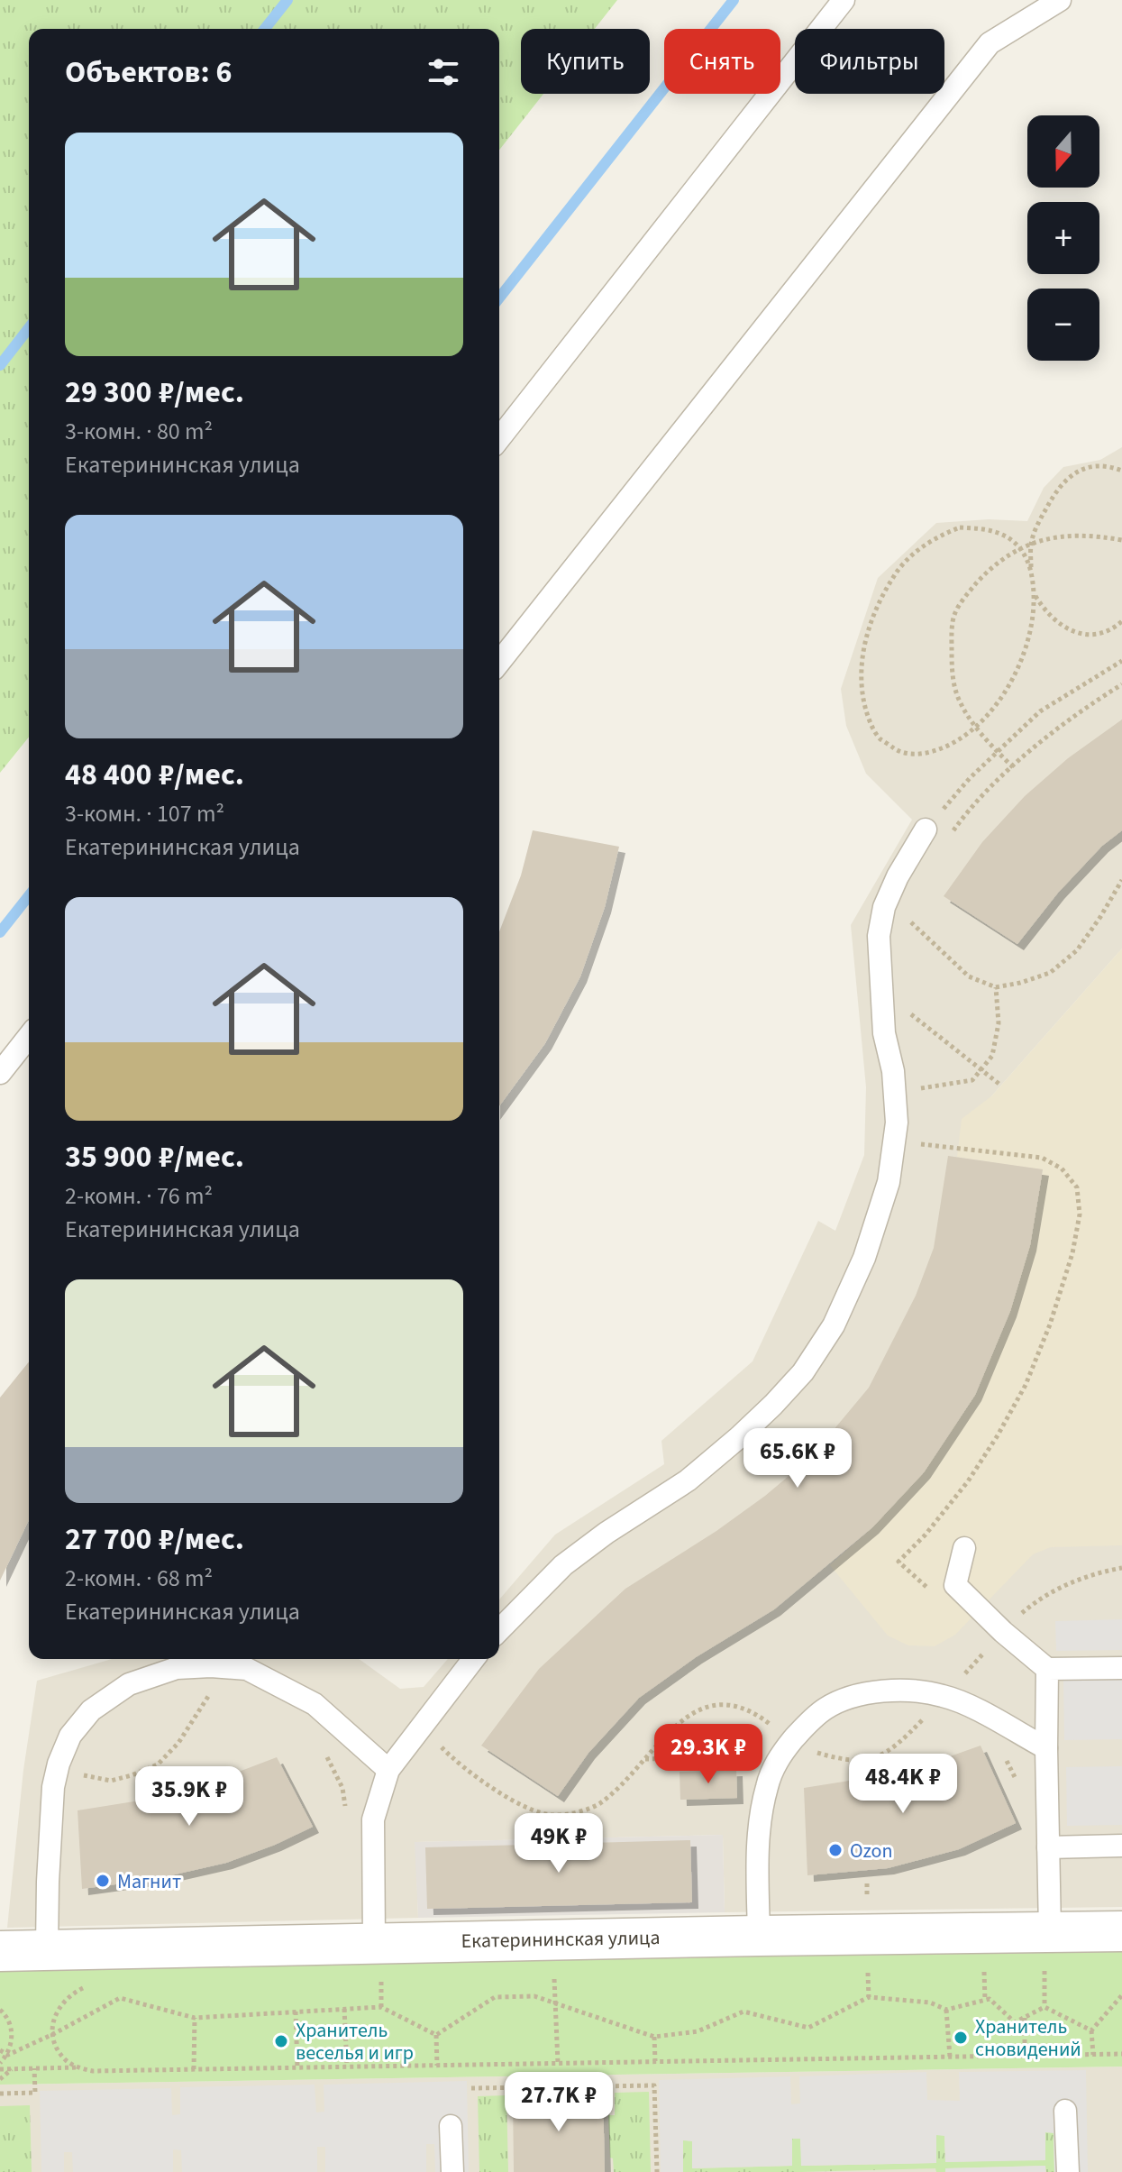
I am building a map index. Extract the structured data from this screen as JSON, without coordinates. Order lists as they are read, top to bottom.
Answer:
{
  "streets": {
    "street": ["Екатерининская улица"]
  },
  "places": [
    "Ozon",
    "Магнит",
    "Хранитель сновидений",
    "Хранитель веселья и игр"
  ],
  "north": "bottom",
  "page": {
    "chip": ["Купить", "Снять", "Фильтры"],
    "heading": "Объектов: 6",
    "map_buttons": ["+", "−"],
    "list": [
      {
        "name": "29 300 ₽/мес.",
        "note": "3-комн. · 80 m² · Екатерининская улица"
      },
      {
        "name": "48 400 ₽/мес.",
        "note": "3-комн. · 107 m² · Екатерининская улица"
      },
      {
        "name": "35 900 ₽/мес.",
        "note": "2-комн. · 76 m² · Екатерининская улица"
      },
      {
        "name": "27 700 ₽/мес.",
        "note": "2-комн. · 68 m² · Екатерининская улица"
      }
    ],
    "price": [
      "65.6K ₽",
      "29.3K ₽",
      "48.4K ₽",
      "35.9K ₽",
      "49K ₽",
      "27.7K ₽"
    ]
  }
}
